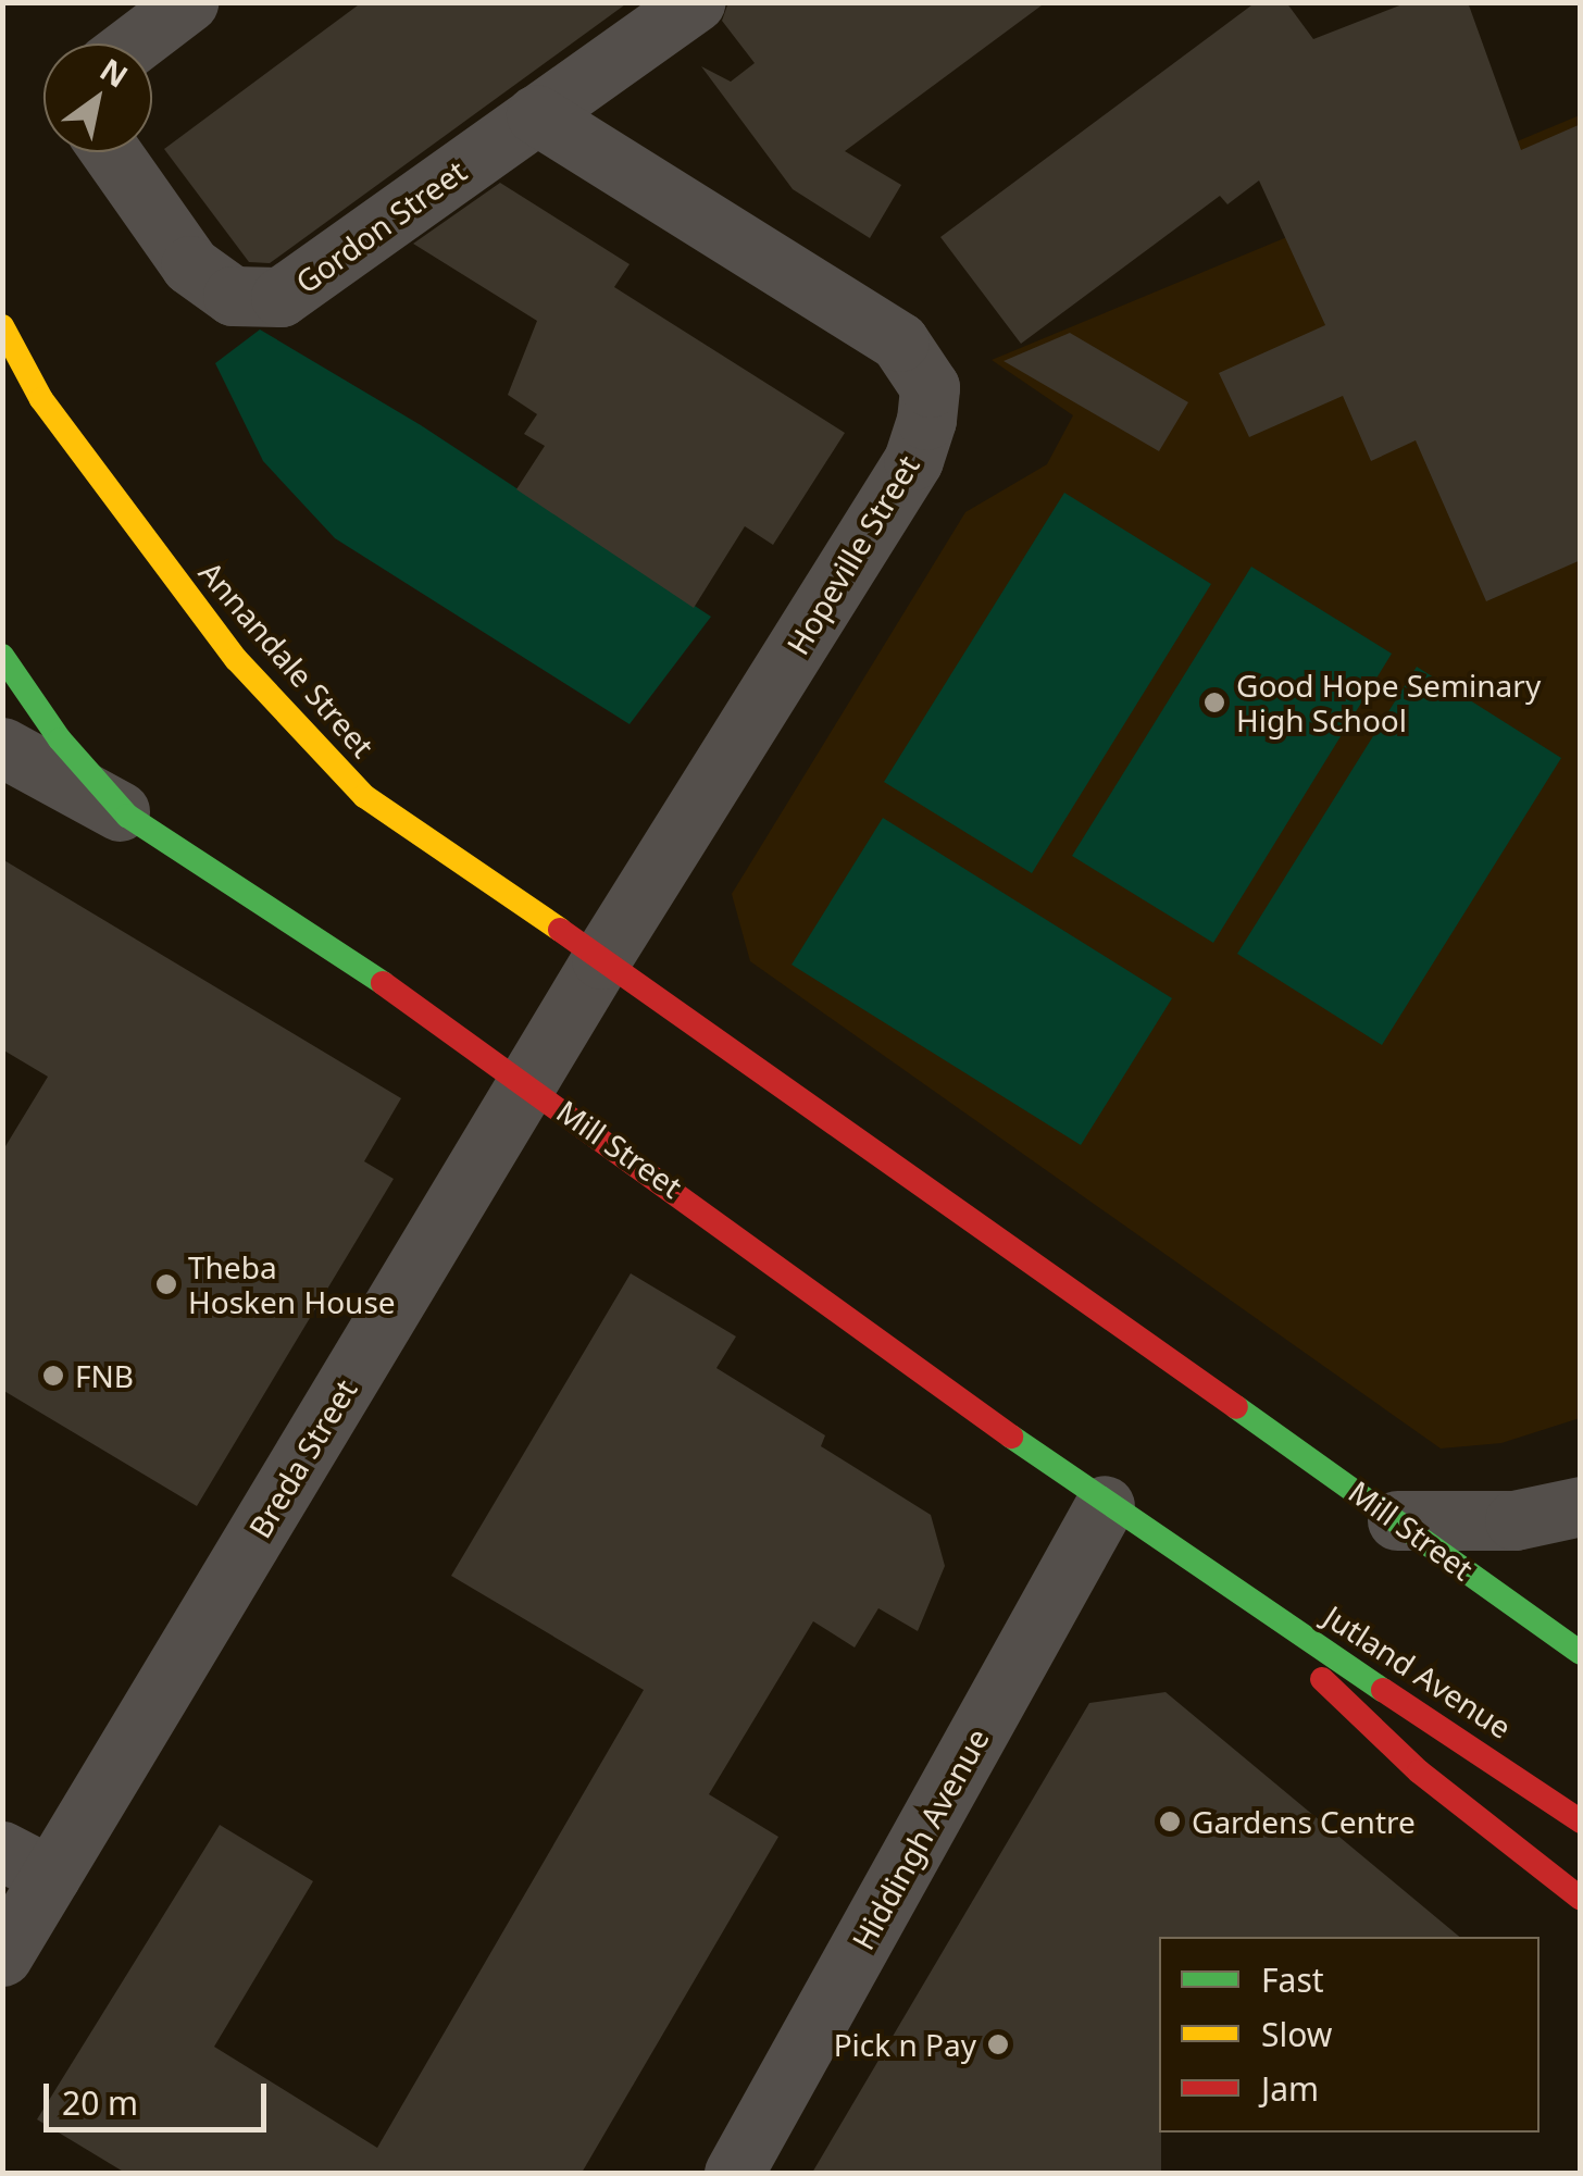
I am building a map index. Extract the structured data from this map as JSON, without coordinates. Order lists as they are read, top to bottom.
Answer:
{
  "streets": {
    "main road": ["Annandale Street", "Mill Street", "Jutland Avenue"],
    "street": [
      "Gordon Street",
      "Hopeville Street",
      "Breda Street",
      "Hiddingh Avenue"
    ]
  },
  "crossings": [
    ["Gordon Street", "Hopeville Street"],
    ["Hopeville Street", "Annandale Street"],
    ["Hopeville Street", "Mill Street"],
    ["Hopeville Street", "Breda Street"],
    ["Annandale Street", "Mill Street"],
    ["Annandale Street", "Breda Street"],
    ["Mill Street", "Breda Street"],
    ["Mill Street", "Jutland Avenue"],
    ["Mill Street", "Hiddingh Avenue"]
  ],
  "places": [
    "Good Hope Seminary High School",
    "Theba Hosken House",
    "FNB",
    "Gardens Centre",
    "Pick n Pay"
  ],
  "legend": ["Fast", "Slow", "Jam"],
  "scale_bar": "20 m",
  "north": "top right"
}
